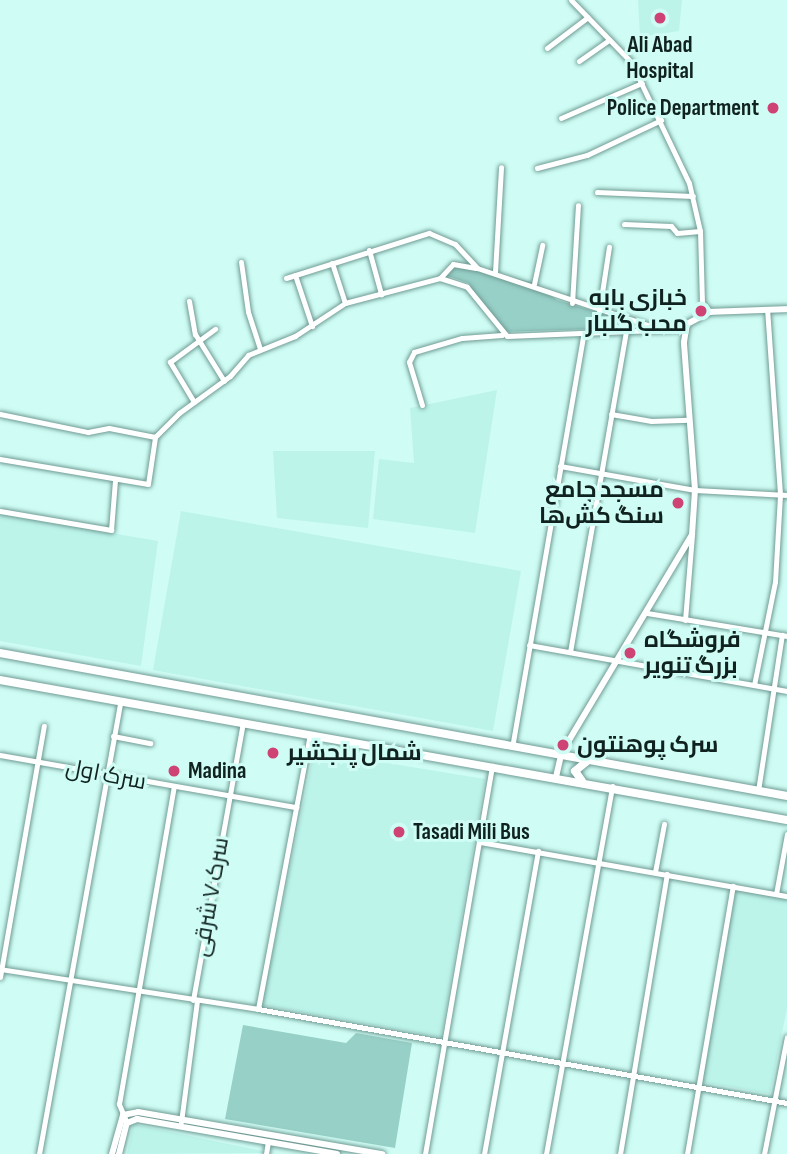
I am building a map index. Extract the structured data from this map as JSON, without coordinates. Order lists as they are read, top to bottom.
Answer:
{
  "streets": {
    "street": ["سرک‌ اول", "سرک ۷ شرقی"]
  },
  "crossings": [
    ["سرک‌ اول", "سرک ۷ شرقی"]
  ],
  "places": [
    "Ali Abad Hospital",
    "Police Department",
    "خبازی بابه محب گلبار",
    "مسجد جامع سنگ کش‌ها",
    "فروشگاه بزرگ تنویر",
    "سرک پوهنتون",
    "شمال پنجشیر",
    "Madina",
    "Tasadi Mili Bus"
  ]
}
